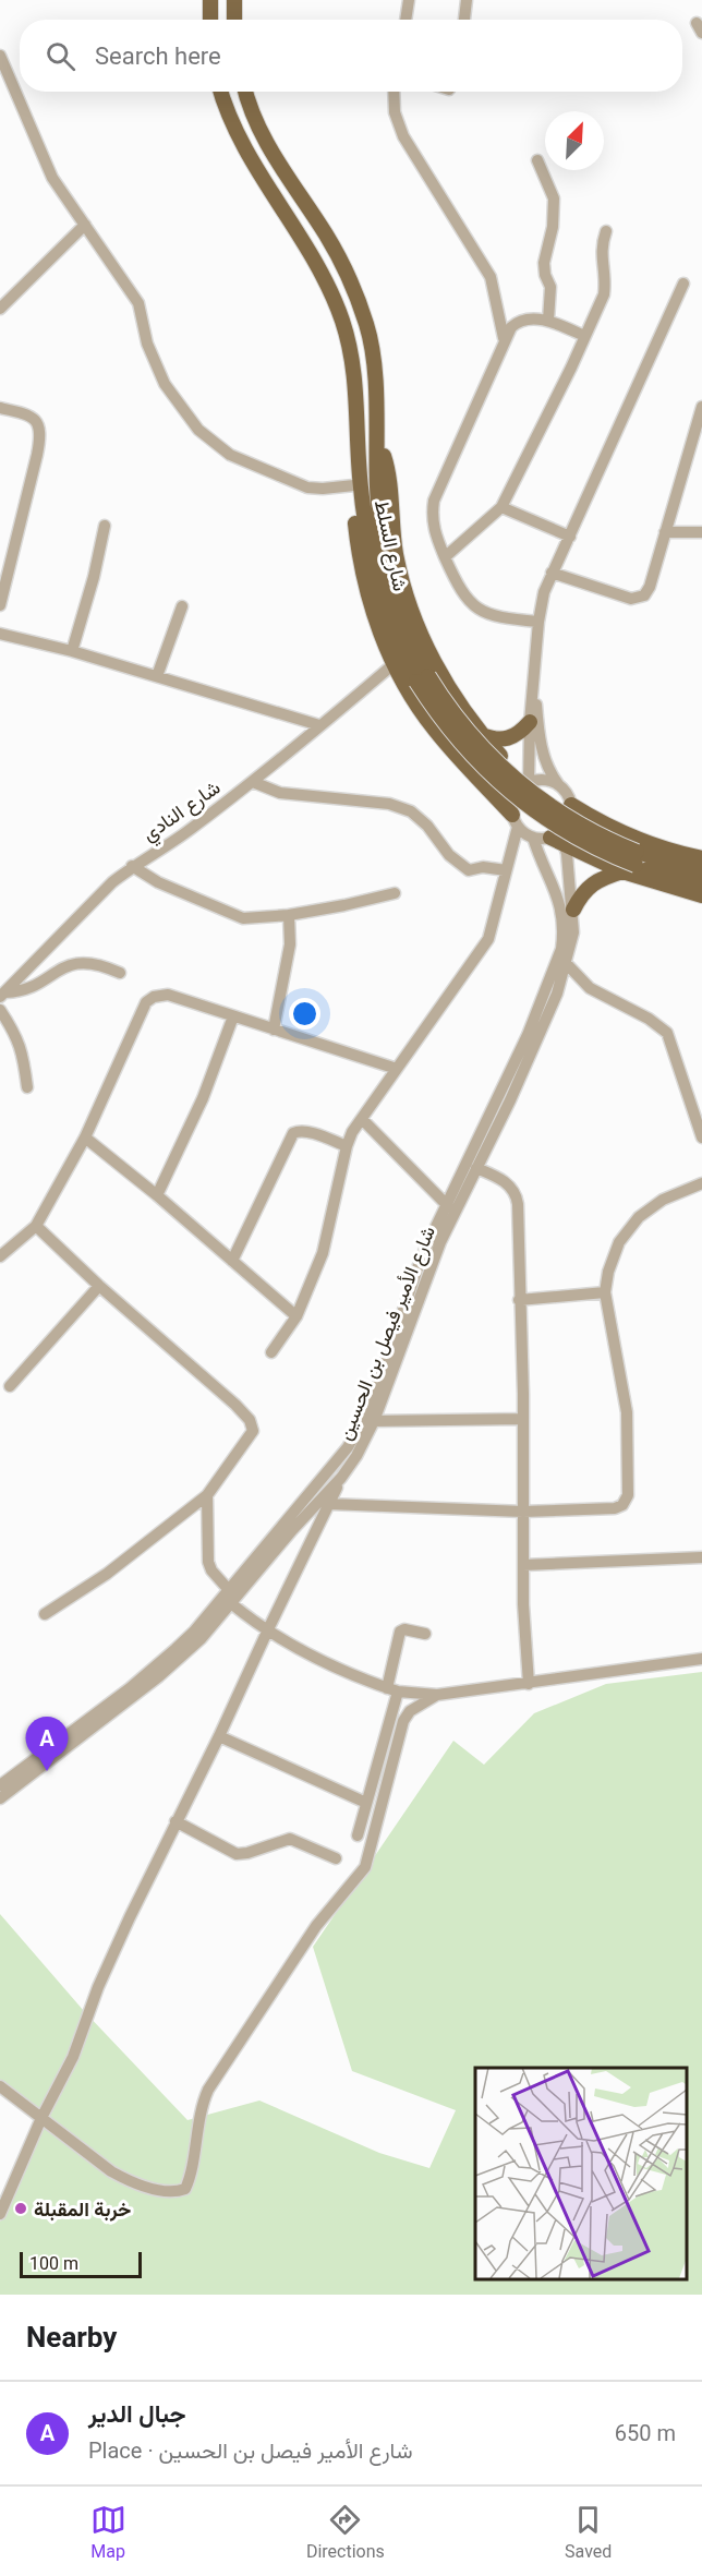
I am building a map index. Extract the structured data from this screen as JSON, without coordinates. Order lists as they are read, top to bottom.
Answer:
{
  "streets": {
    "main road": ["شارع السلط"],
    "street": ["شارع النادي", "شارع الأمير فيصل بن الحسين"]
  },
  "places": ["خربة المقبلة"],
  "scale_bar": "100 m",
  "north": "top right",
  "page": {
    "search": "Search here",
    "pins": "A",
    "scale": "100 m",
    "heading": "Nearby",
    "list": [
      {
        "mark": "A",
        "name": "جبال الدير",
        "note": "Place · شارع الأمير فيصل بن الحسين",
        "value": "650 m"
      }
    ],
    "nav": ["Map", "Directions", "Saved"]
  }
}
